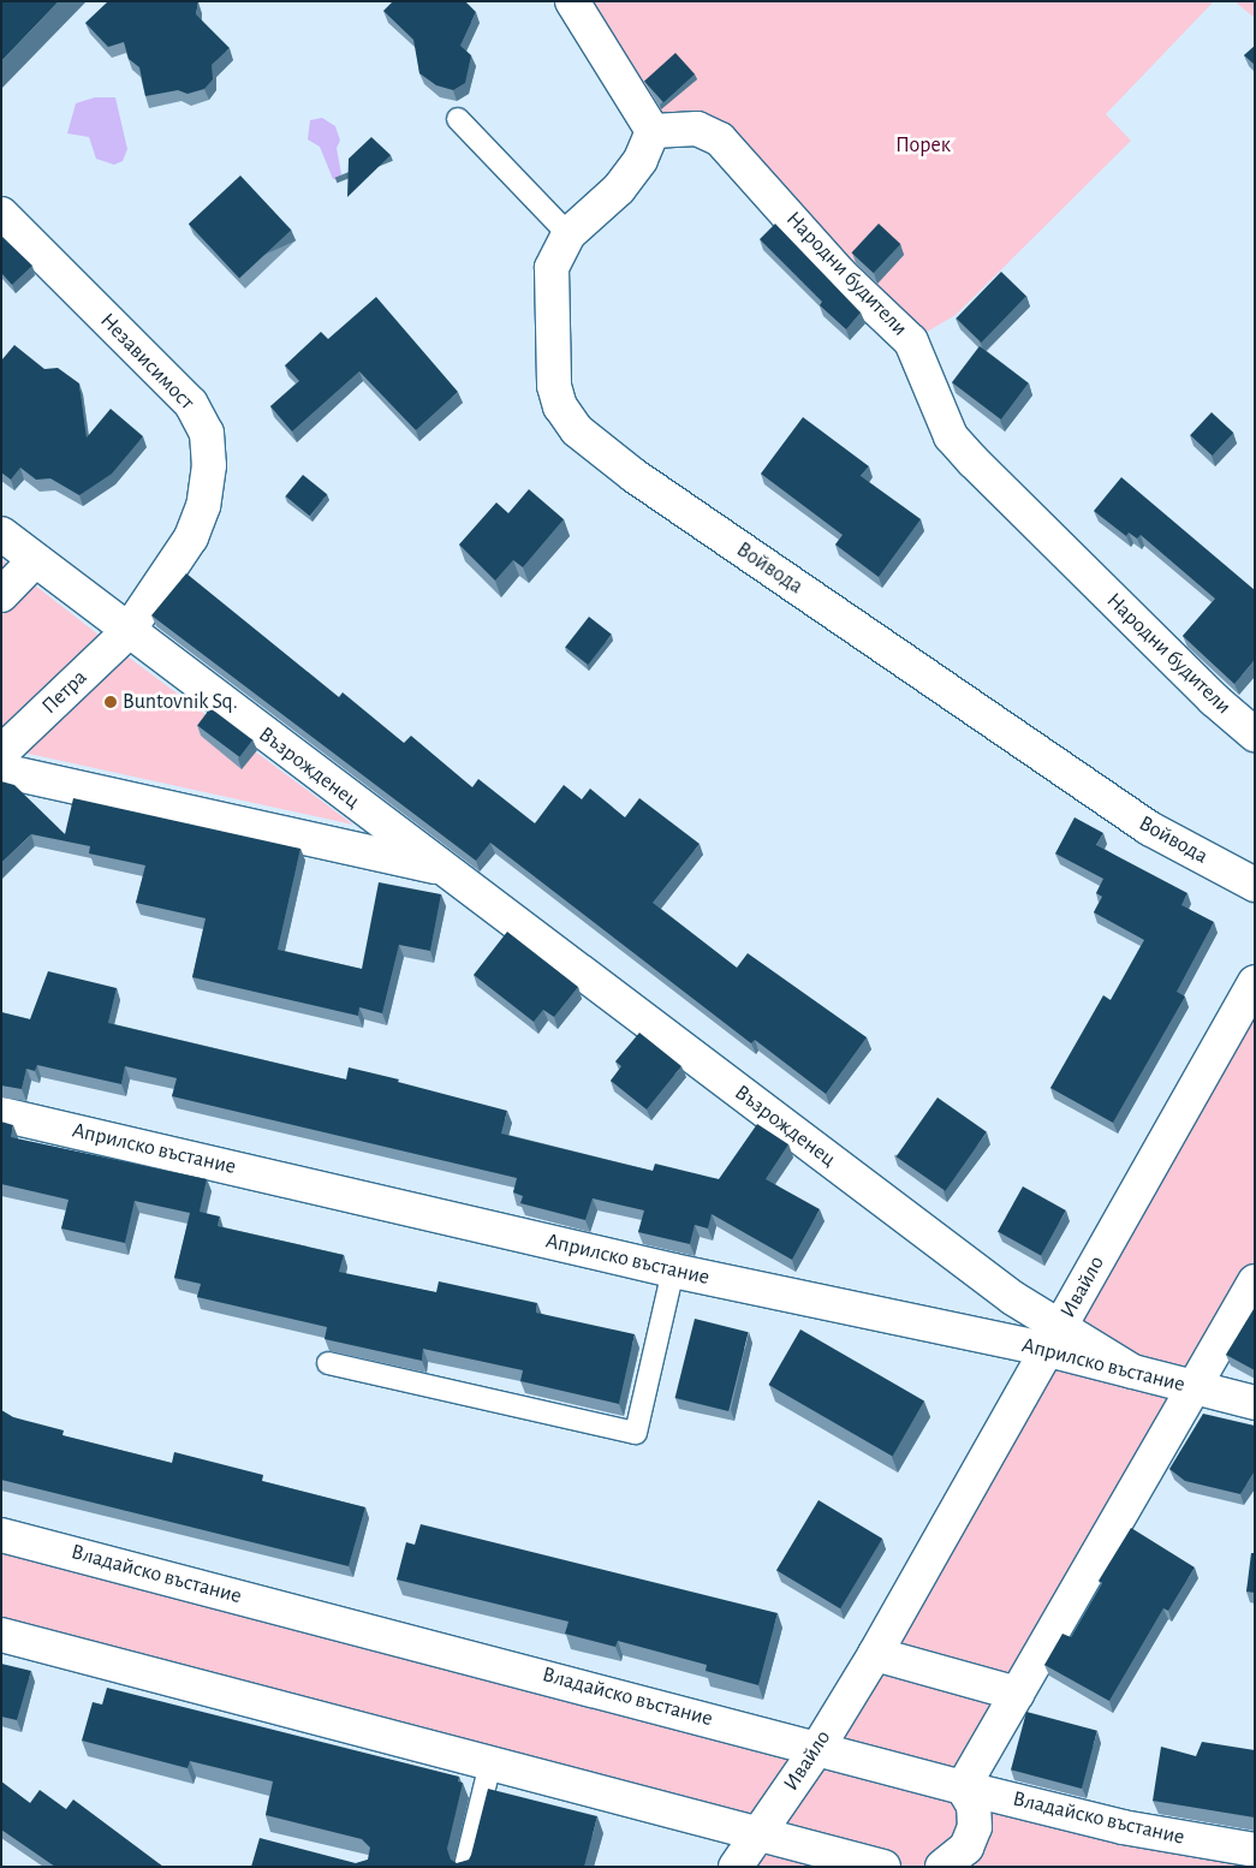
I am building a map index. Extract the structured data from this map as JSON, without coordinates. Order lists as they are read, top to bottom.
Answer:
{
  "streets": {
    "street": [
      "Народни будители",
      "Независимост",
      "Войвода",
      "Петра",
      "Възрожденец",
      "Априлско въстание",
      "Ивайло",
      "Владайско въстание"
    ]
  },
  "crossings": [
    ["Народни будители", "Войвода"],
    ["Независимост", "Петра"],
    ["Независимост", "Възрожденец"],
    ["Петра", "Възрожденец"],
    ["Възрожденец", "Априлско въстание"],
    ["Възрожденец", "Ивайло"],
    ["Априлско въстание", "Ивайло"],
    ["Ивайло", "Владайско въстание"]
  ],
  "parks": ["Порек"],
  "places": ["Buntovnik Sq."]
}
